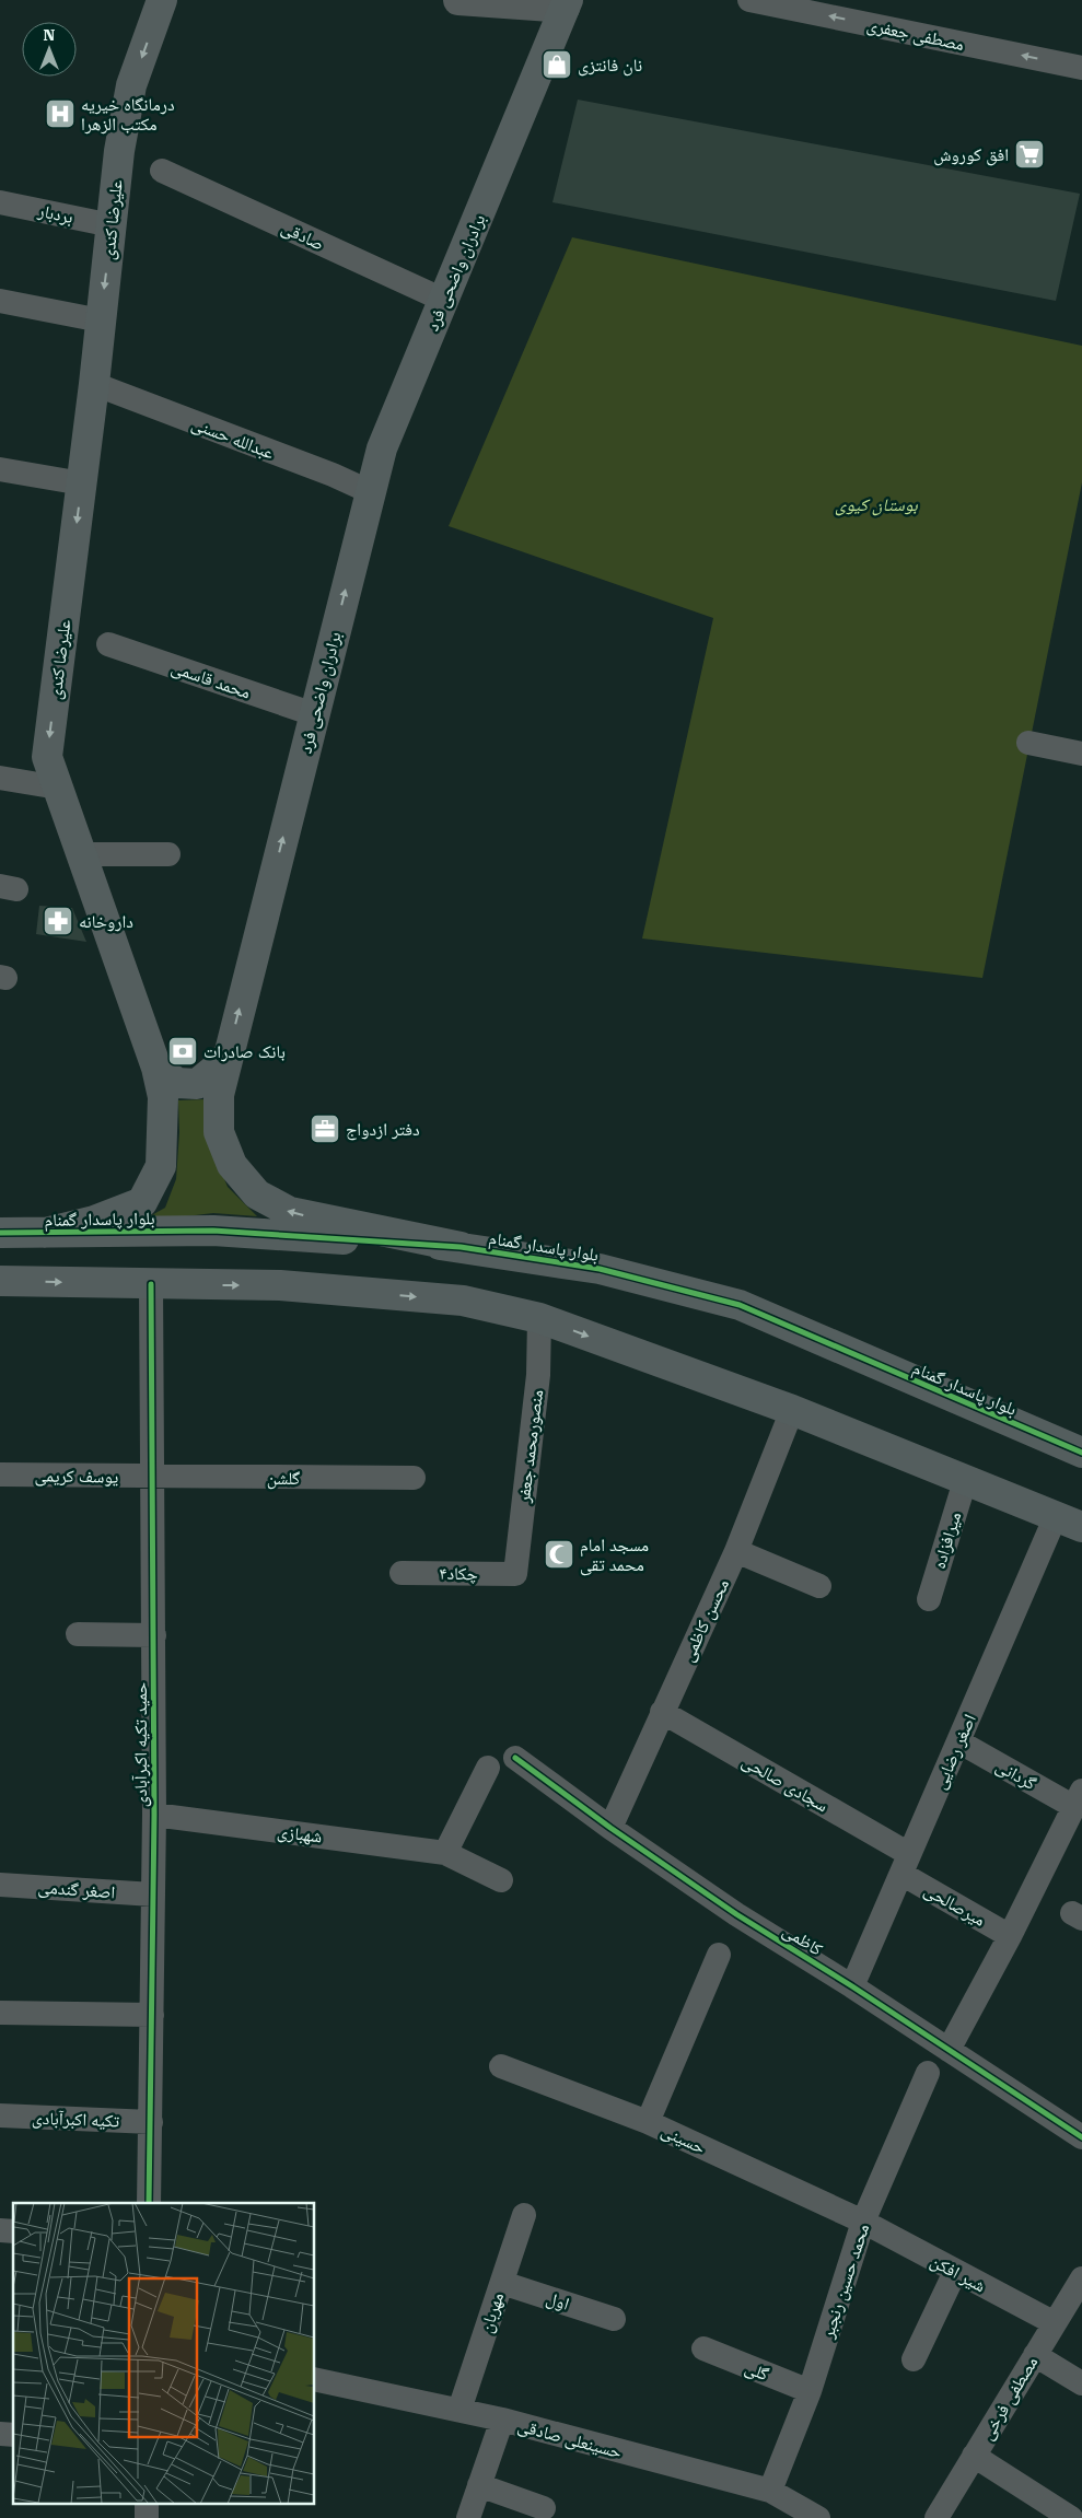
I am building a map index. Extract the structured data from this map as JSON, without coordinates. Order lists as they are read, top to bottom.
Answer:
{
  "streets": {
    "main road": ["علیرضا کندی", "برادران واضحی فرد", "بلوار پاسدار گمنام"],
    "street": [
      "مصطفی جعفری",
      "بردبار",
      "صادقی",
      "عبدالله حسنی",
      "محمد قاسمی",
      "منصورمحمد جعفر",
      "یوسف کریمی",
      "گلشن",
      "میرافزاده",
      "چکاد۴",
      "محسن کاظمی",
      "حمید تکیه اکبرآبادی",
      "اصغر رضایی",
      "گردانی",
      "سجادی صالحی",
      "شهبازی",
      "اصغر گندمی",
      "میرصالحی",
      "کاظمی",
      "تکیه اکبرآبادی",
      "حسینی",
      "شیر افکن",
      "محمد حسین رنجبر",
      "اول",
      "مهربان",
      "گلی",
      "مصطفی فرخی",
      "حسینعلی صادقی"
    ]
  },
  "crossings": [
    ["بردبار", "علیرضا کندی"],
    ["علیرضا کندی", "عبدالله حسنی"],
    ["علیرضا کندی", "بلوار پاسدار گمنام"],
    ["صادقی", "برادران واضحی فرد"],
    ["برادران واضحی فرد", "عبدالله حسنی"],
    ["برادران واضحی فرد", "محمد قاسمی"],
    ["برادران واضحی فرد", "بلوار پاسدار گمنام"],
    ["منصورمحمد جعفر", "چکاد۴"],
    ["یوسف کریمی", "گلشن"],
    ["یوسف کریمی", "حمید تکیه اکبرآبادی"],
    ["گلشن", "حمید تکیه اکبرآبادی"],
    ["محسن کاظمی", "سجادی صالحی"],
    ["محسن کاظمی", "کاظمی"],
    ["حمید تکیه اکبرآبادی", "شهبازی"],
    ["حمید تکیه اکبرآبادی", "اصغر گندمی"],
    ["حمید تکیه اکبرآبادی", "تکیه اکبرآبادی"],
    ["اصغر رضایی", "گردانی"],
    ["اصغر رضایی", "سجادی صالحی"],
    ["اصغر رضایی", "میرصالحی"],
    ["اصغر رضایی", "کاظمی"],
    ["سجادی صالحی", "میرصالحی"],
    ["حسینی", "شیر افکن"],
    ["حسینی", "محمد حسین رنجبر"],
    ["شیر افکن", "محمد حسین رنجبر"],
    ["شیر افکن", "مصطفی فرخی"],
    ["محمد حسین رنجبر", "گلی"],
    ["محمد حسین رنجبر", "حسینعلی صادقی"],
    ["اول", "مهربان"],
    ["مهربان", "حسینعلی صادقی"]
  ],
  "one_way": ["مصطفی جعفری", "علیرضا کندی", "برادران واضحی فرد"],
  "parks": ["بوستان کیوی"],
  "places": {
    "shop": ["نان فانتزی"],
    "hospital": ["درمانگاه خیریه مکتب الزهرا"],
    "supermarket": ["افق کوروش"],
    "pharmacy": ["داروخانه"],
    "bank": ["بانک صادرات"],
    "office": ["دفتر ازدواج"],
    "mosque": ["مسجد امام محمد تقی"]
  },
  "north": "top"
}
